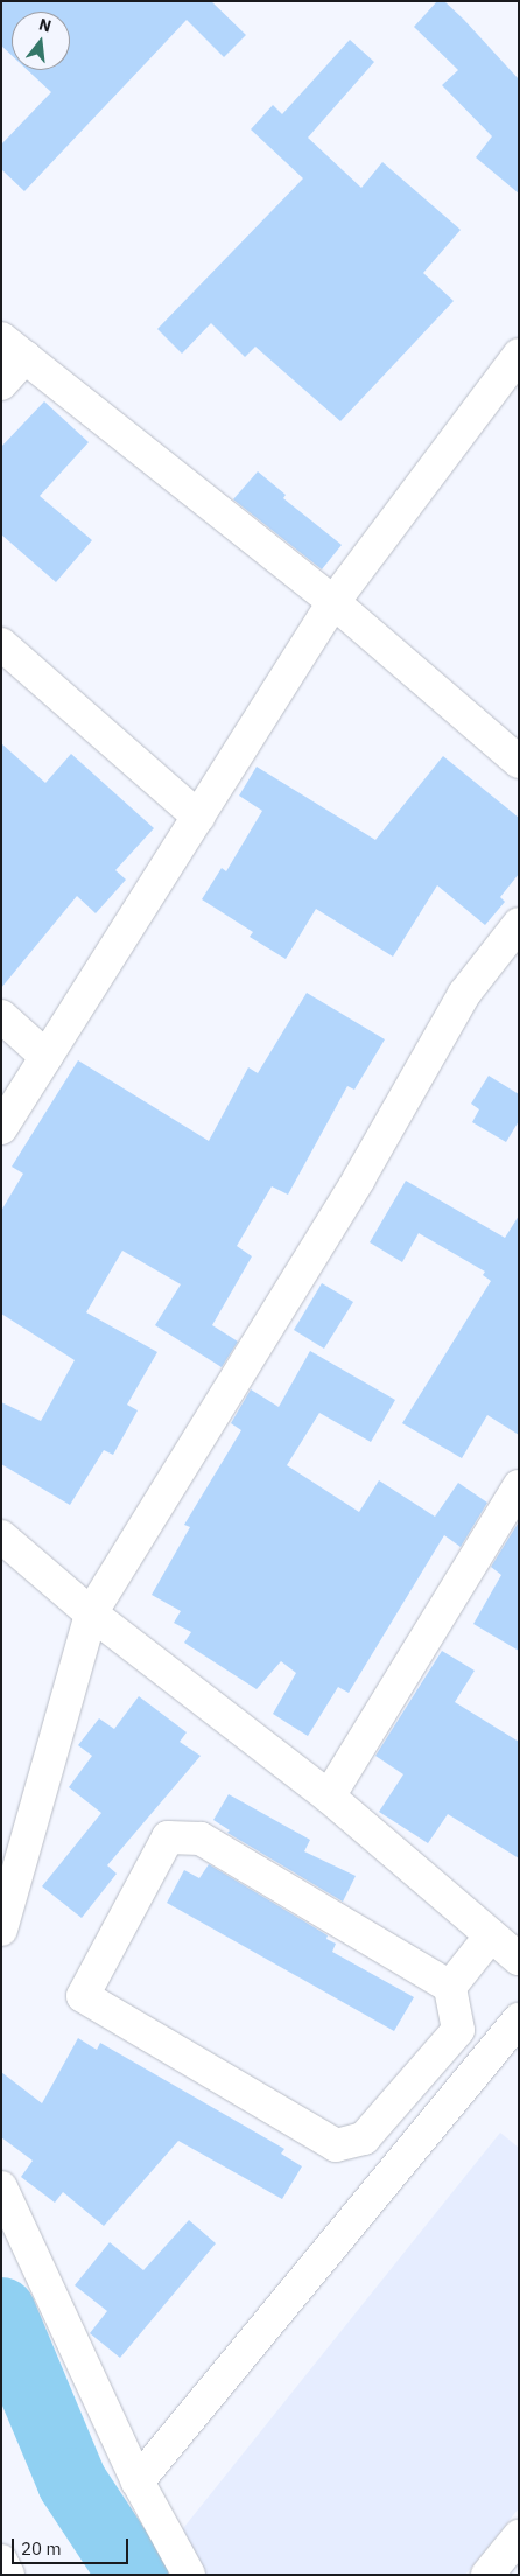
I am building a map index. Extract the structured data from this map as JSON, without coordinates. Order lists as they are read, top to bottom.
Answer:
{
  "scale_bar": "20 m",
  "north": "top"
}
